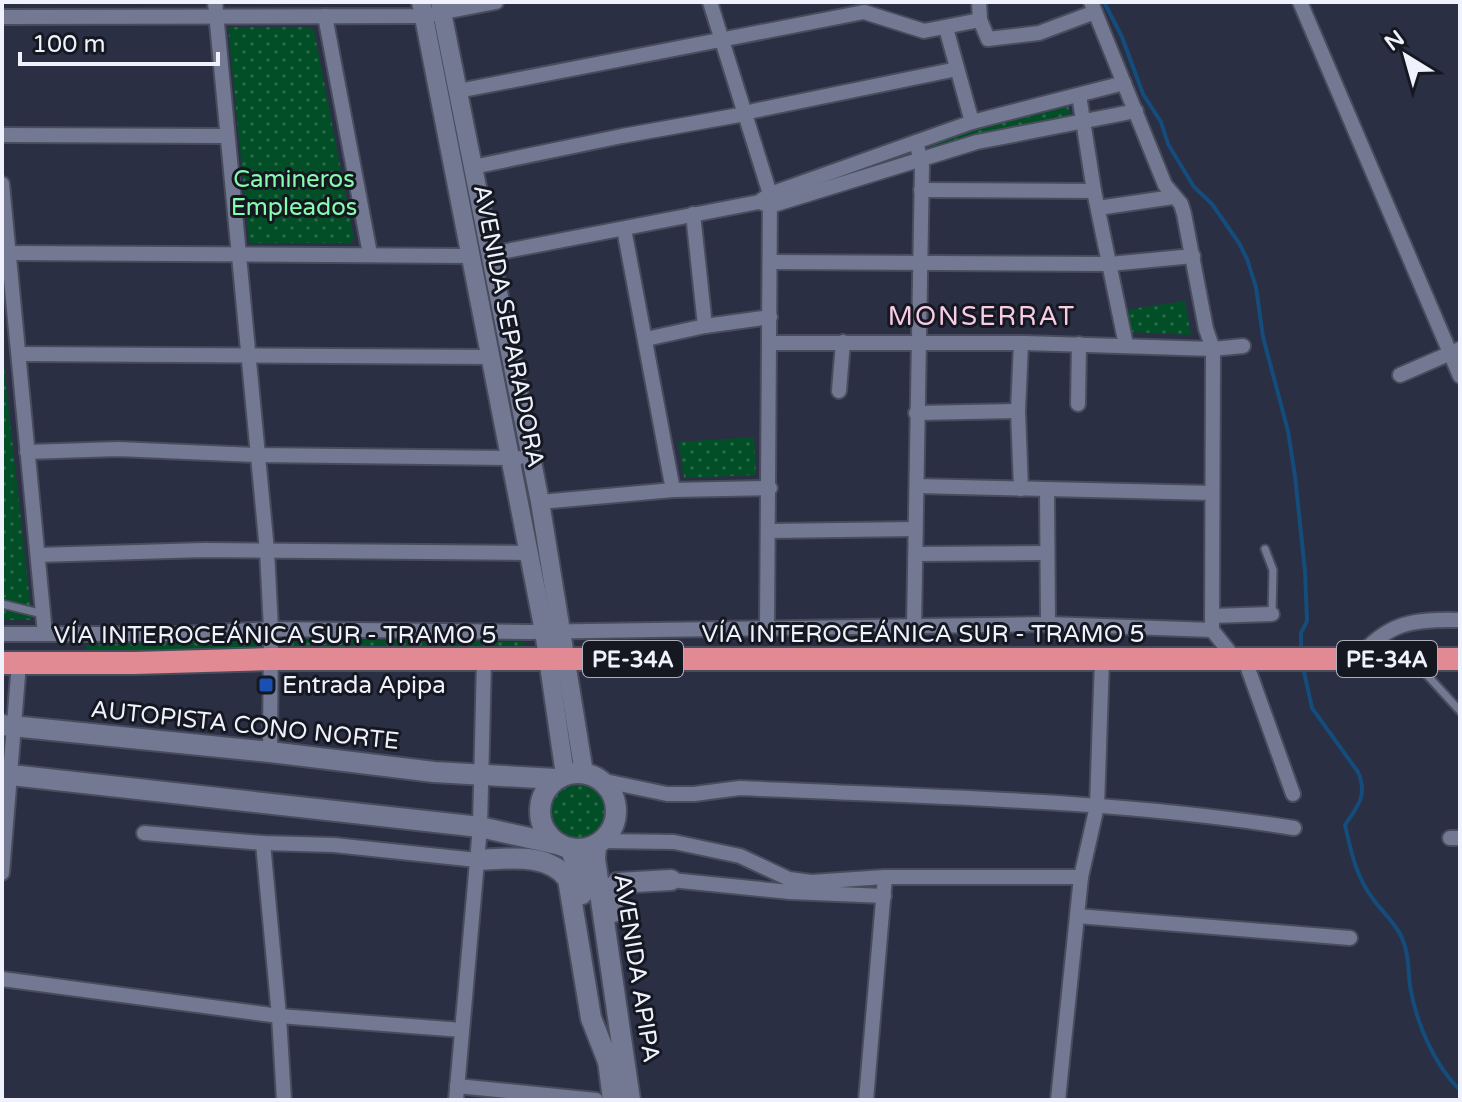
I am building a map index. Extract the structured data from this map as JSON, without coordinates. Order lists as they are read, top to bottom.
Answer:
{
  "streets": {
    "highway": ["VÍA INTEROCEÁNICA SUR - TRAMO 5", "PE-34A"],
    "main road": ["AUTOPISTA CONO NORTE", "AVENIDA APIPA"],
    "street": ["AVENIDA SEPARADORA"]
  },
  "crossings": [
    ["AVENIDA SEPARADORA", "VÍA INTEROCEÁNICA SUR - TRAMO 5"],
    ["AUTOPISTA CONO NORTE", "AVENIDA APIPA"]
  ],
  "districts": ["MONSERRAT"],
  "parks": ["Camineros Empleados"],
  "places": {
    "transit": ["Entrada Apipa"]
  },
  "scale_bar": "100 m",
  "north": "top left"
}
